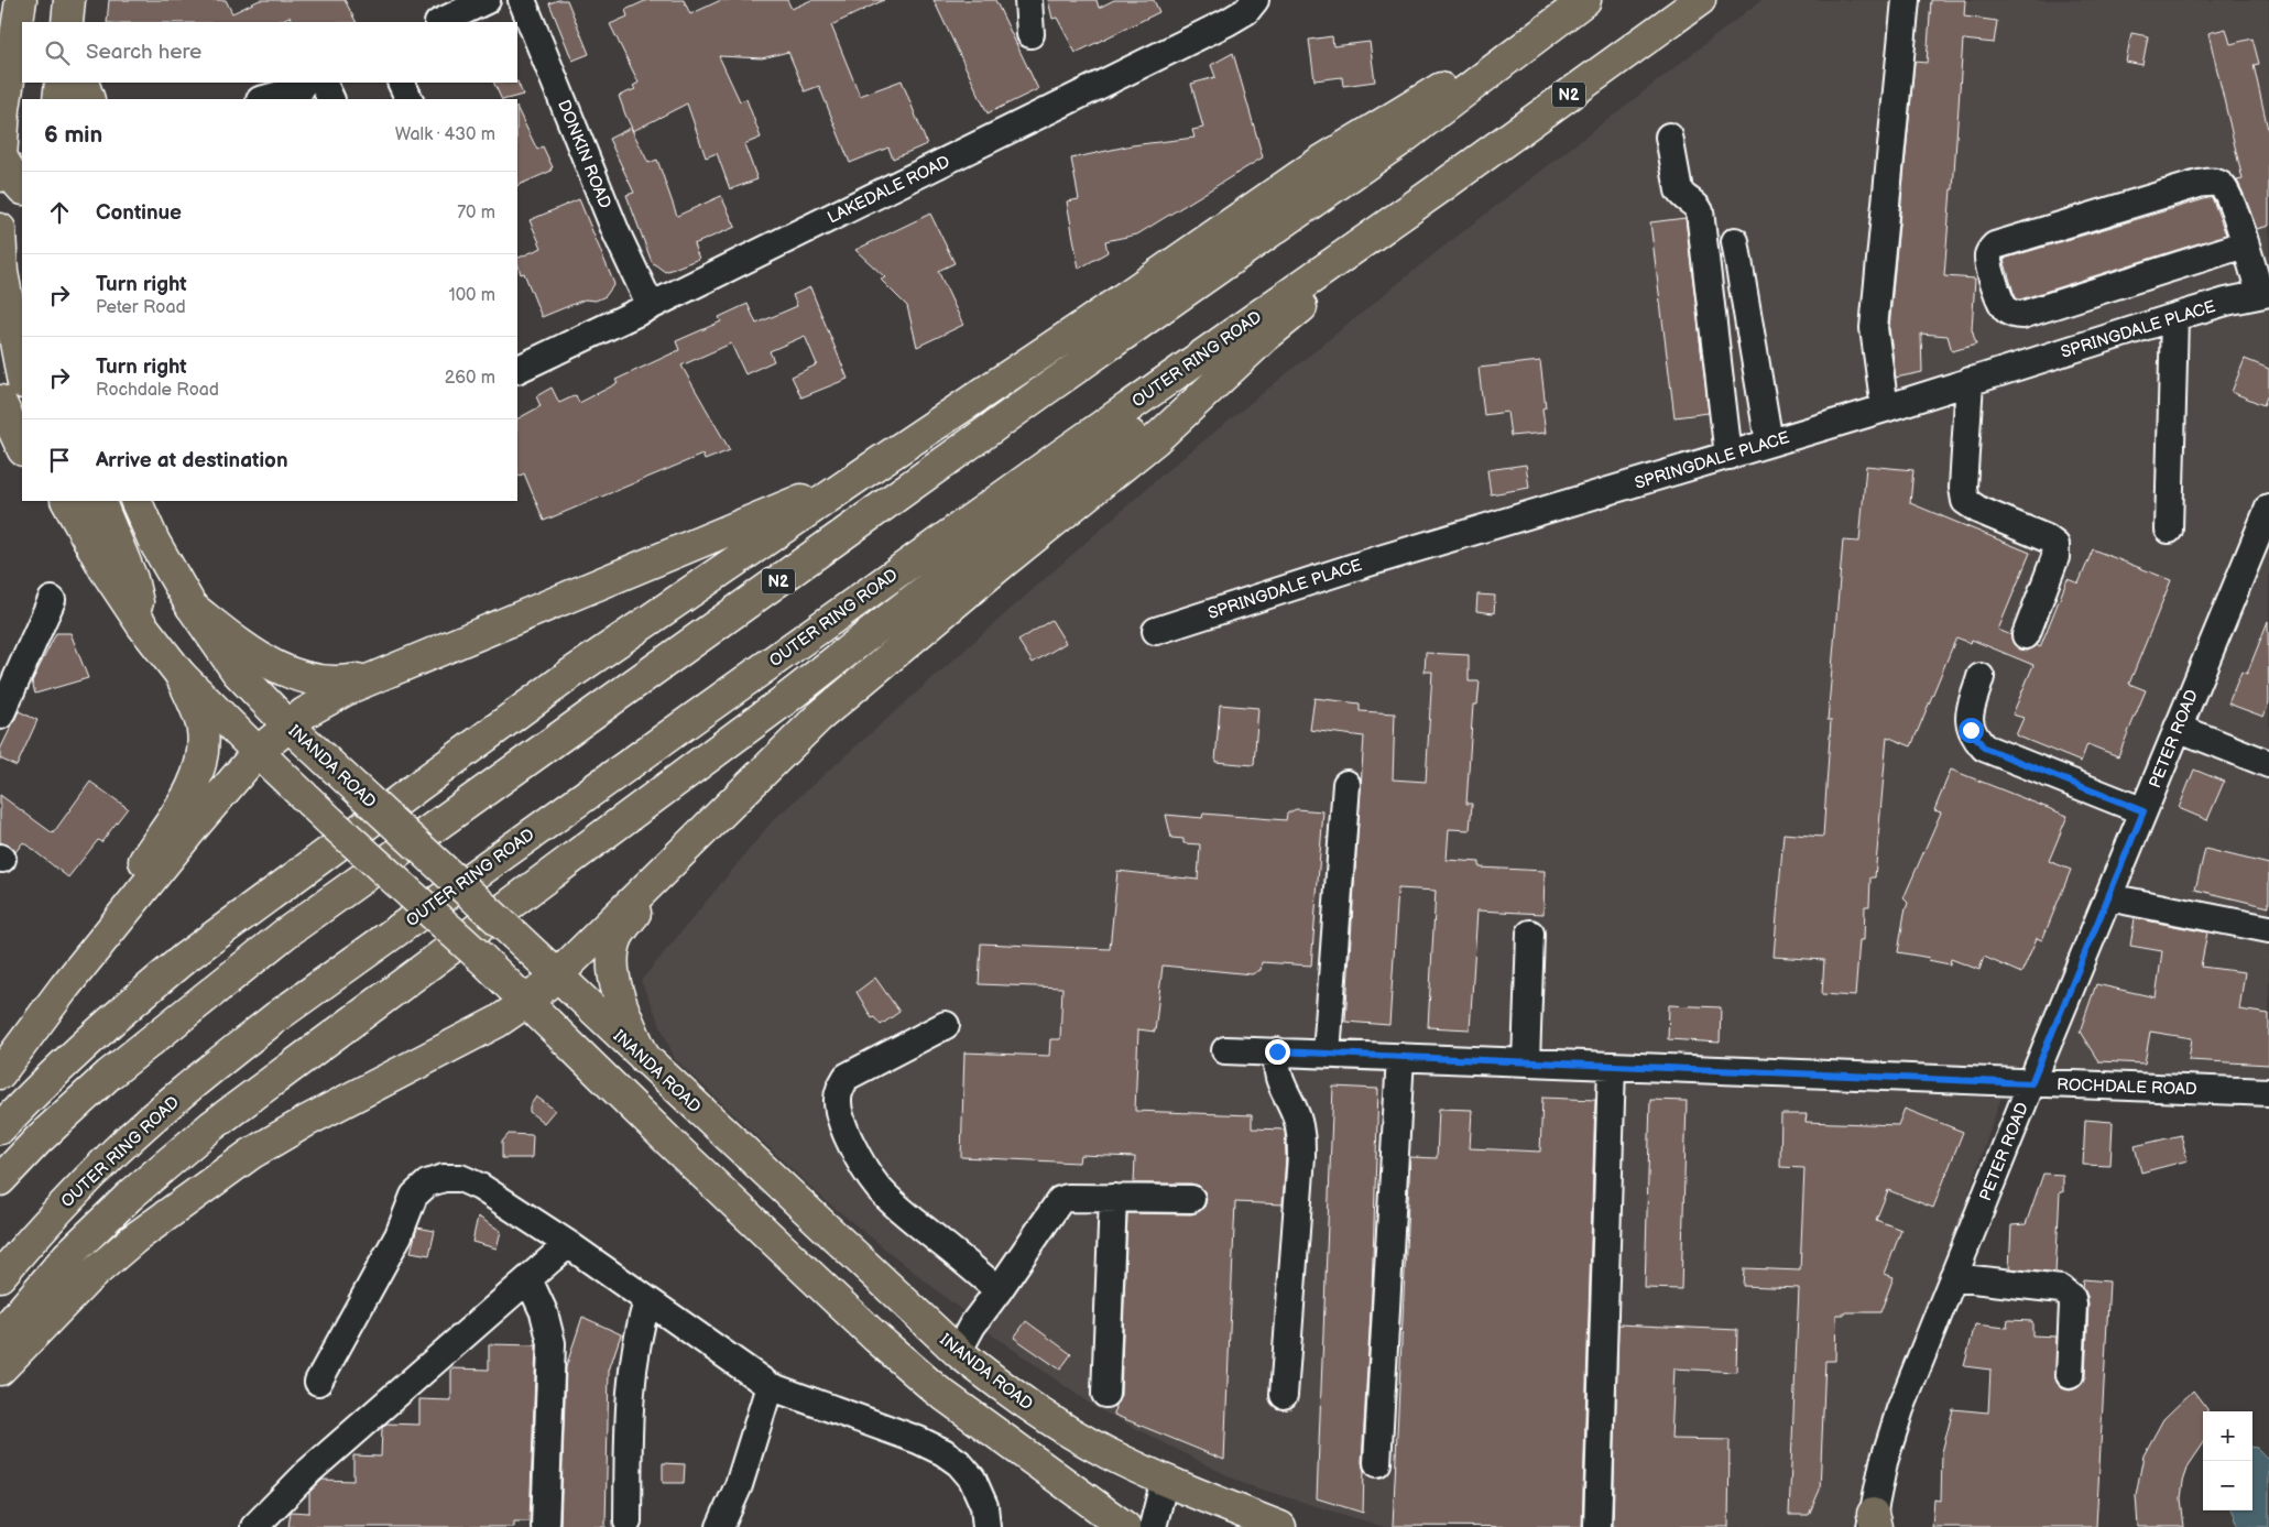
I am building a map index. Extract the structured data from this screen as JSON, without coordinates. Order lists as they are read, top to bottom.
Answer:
{
  "streets": {
    "main road": ["N2", "OUTER RING ROAD", "INANDA ROAD"],
    "street": [
      "DONKIN ROAD",
      "LAKEDALE ROAD",
      "SPRINGDALE PLACE",
      "PETER ROAD",
      "ROCHDALE ROAD"
    ]
  },
  "crossings": [
    ["DONKIN ROAD", "LAKEDALE ROAD"],
    ["PETER ROAD", "ROCHDALE ROAD"]
  ],
  "page": {
    "search": "Search here",
    "heading": ["6 min", "Walk · 430 m"],
    "list": [
      ["Continue", "70 m"],
      ["Turn right", "Peter Road", "100 m"],
      ["Turn right", "Rochdale Road", "260 m"],
      "Arrive at destination"
    ],
    "map_buttons": ["+", "−"]
  }
}
